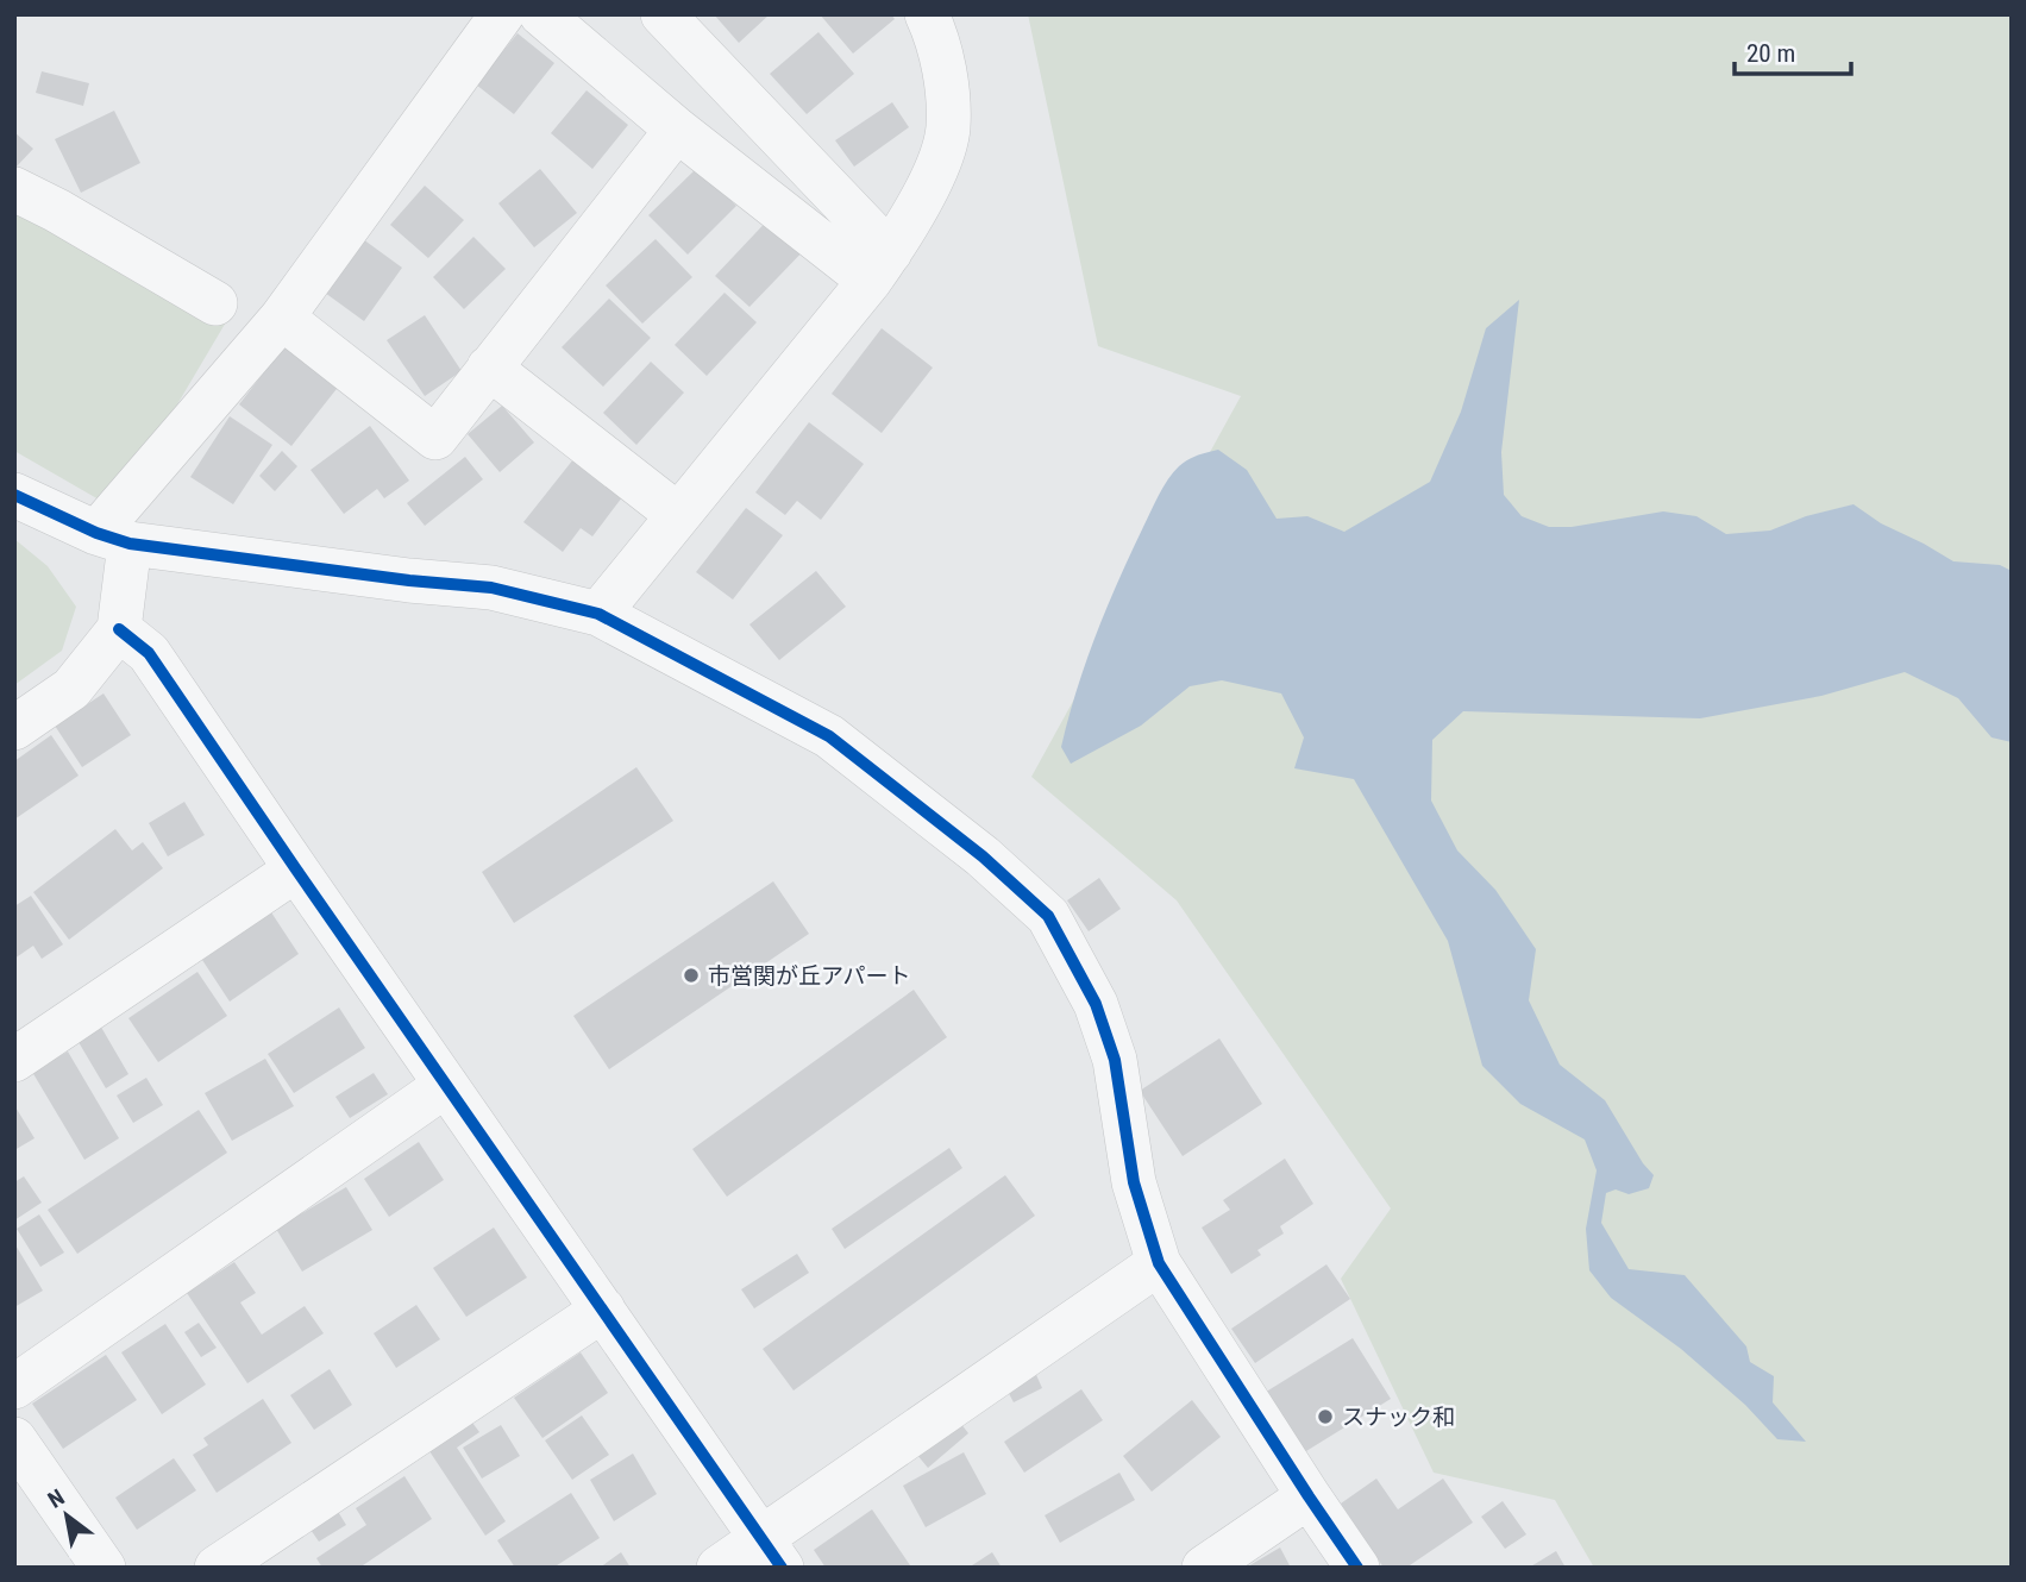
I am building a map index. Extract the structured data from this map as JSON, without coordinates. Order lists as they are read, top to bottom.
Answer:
{
  "places": ["市営関が丘アパート", "スナック和"],
  "scale_bar": "20 m",
  "north": "top left"
}
